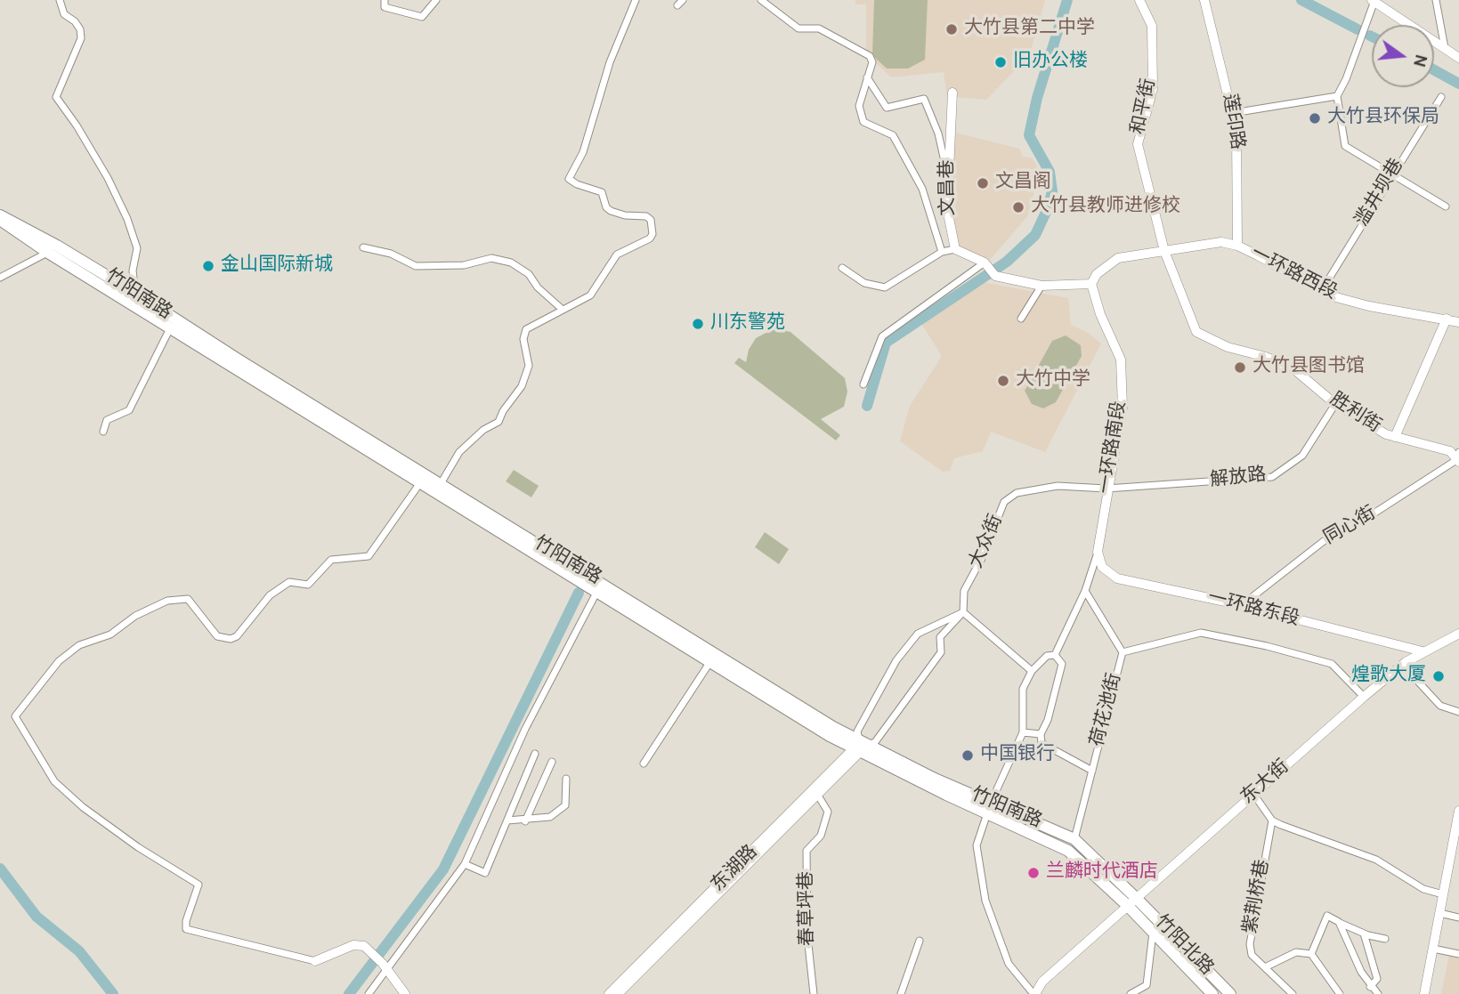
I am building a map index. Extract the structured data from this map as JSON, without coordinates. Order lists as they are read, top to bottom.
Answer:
{
  "streets": {
    "highway": ["竹阳南路", "竹阳北路"],
    "street": [
      "和平街",
      "莲印路",
      "文昌巷",
      "滥井坝巷",
      "一环路西段",
      "胜利街",
      "一环路南段",
      "解放路",
      "同心街",
      "大众街",
      "一环路东段",
      "荷花池街",
      "东大街",
      "东湖路",
      "紫荆桥巷",
      "春草坪巷"
    ]
  },
  "crossings": [
    ["和平街", "胜利街"],
    ["莲印路", "一环路西段"],
    ["滥井坝巷", "一环路西段"],
    ["竹阳南路", "荷花池街"],
    ["竹阳南路", "东大街"],
    ["竹阳南路", "东湖路"],
    ["竹阳南路", "竹阳北路"],
    ["胜利街", "解放路"],
    ["胜利街", "同心街"],
    ["一环路南段", "解放路"],
    ["一环路南段", "大众街"],
    ["一环路南段", "一环路东段"],
    ["解放路", "大众街"],
    ["同心街", "一环路东段"],
    ["一环路东段", "东大街"],
    ["荷花池街", "东大街"],
    ["东大街", "竹阳北路"],
    ["东湖路", "春草坪巷"]
  ],
  "places": [
    "大竹县第二中学",
    "旧办公楼",
    "大竹县环保局",
    "文昌阁",
    "大竹县教师进修校",
    "金山国际新城",
    "川东警苑",
    "大竹县图书馆",
    "大竹中学",
    "煌歌大厦",
    "中国银行",
    "兰麟时代酒店"
  ],
  "north": "right"
}
